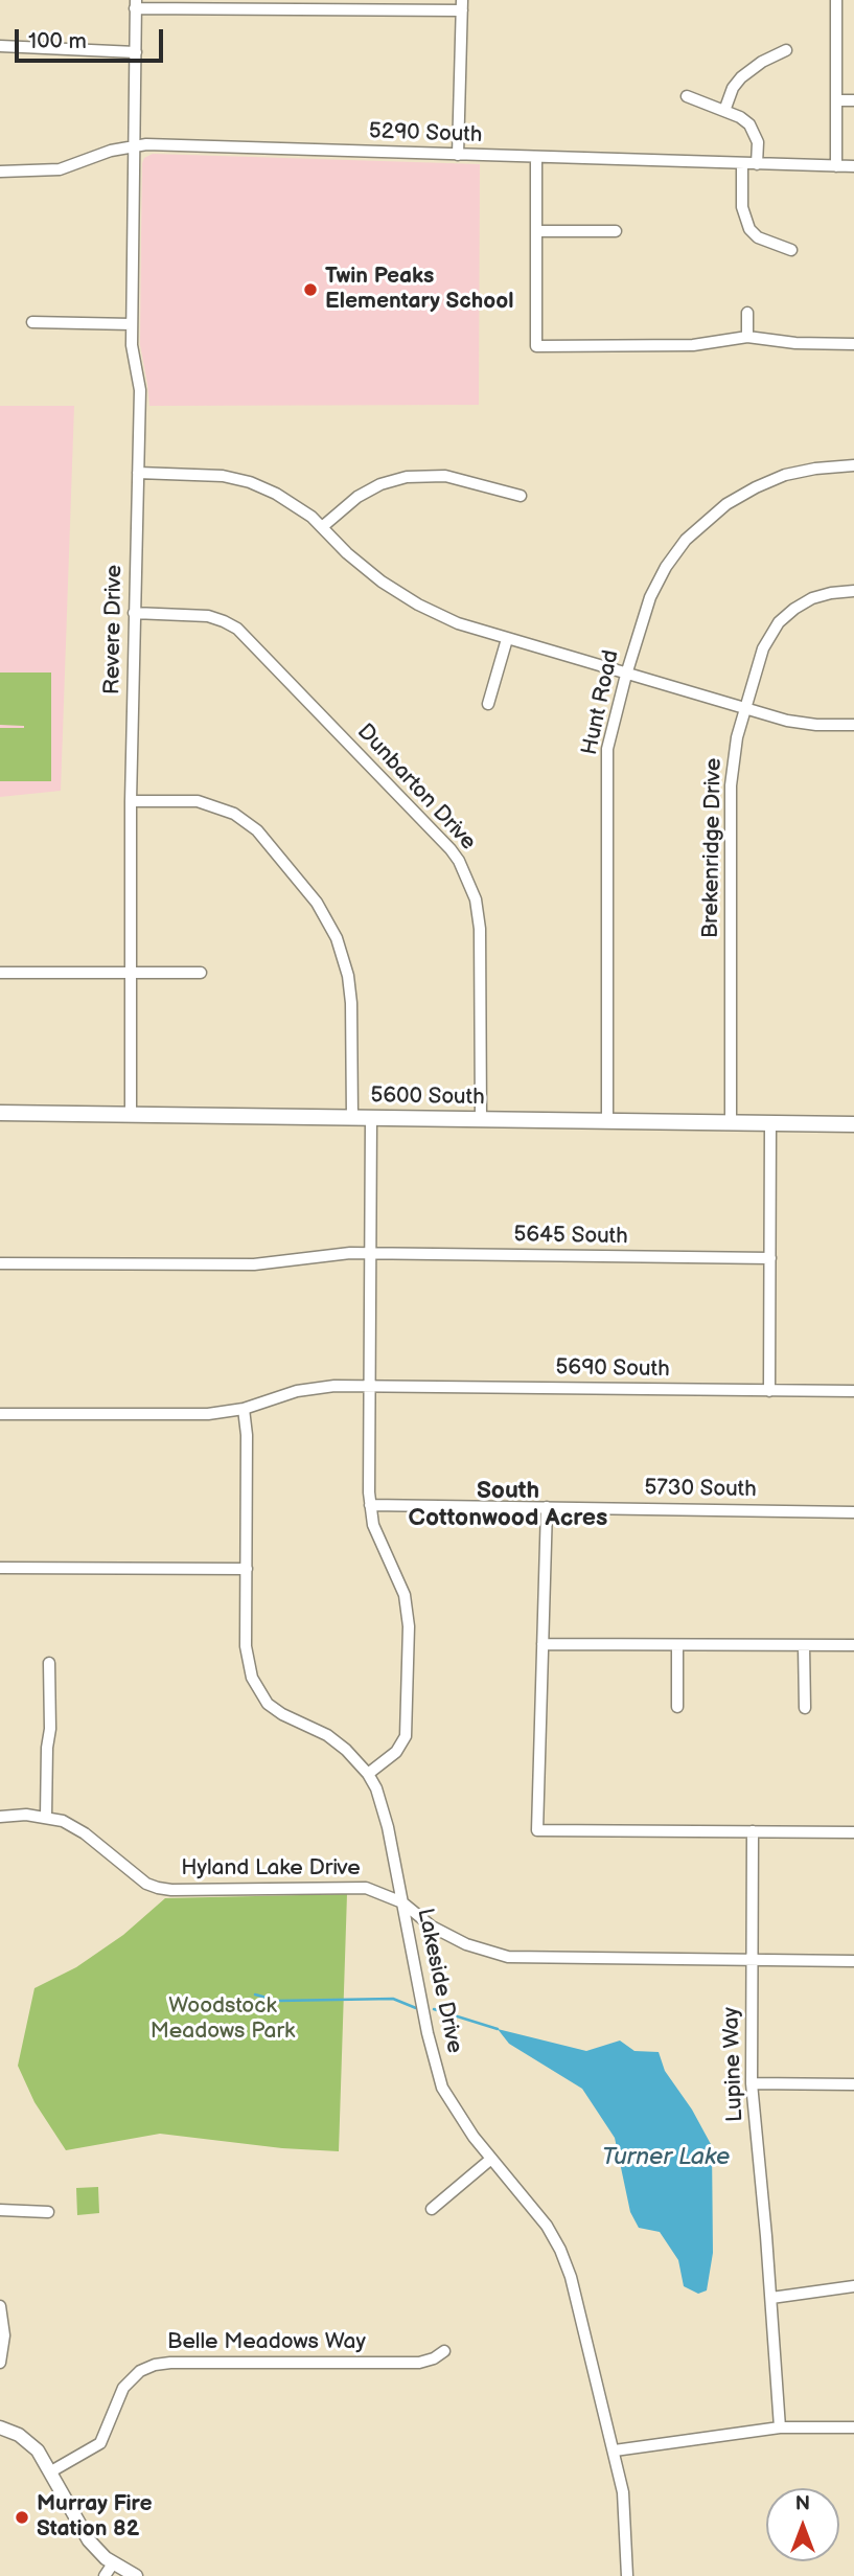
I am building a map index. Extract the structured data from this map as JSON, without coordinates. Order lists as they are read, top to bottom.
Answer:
{
  "streets": {
    "main road": ["5600 South"],
    "street": [
      "5290 South",
      "Revere Drive",
      "Hunt Road",
      "Dunbarton Drive",
      "Brekenridge Drive",
      "5645 South",
      "5690 South",
      "5730 South",
      "Hyland Lake Drive",
      "Lakeside Drive",
      "Lupine Way",
      "Belle Meadows Way"
    ]
  },
  "crossings": [
    ["5290 South", "Revere Drive"],
    ["Revere Drive", "Dunbarton Drive"],
    ["Revere Drive", "5600 South"],
    ["Hunt Road", "5600 South"],
    ["Dunbarton Drive", "5600 South"],
    ["Brekenridge Drive", "5600 South"],
    ["5690 South", "Lakeside Drive"],
    ["Hyland Lake Drive", "Lakeside Drive"],
    ["Hyland Lake Drive", "Lupine Way"]
  ],
  "districts": ["South Cottonwood Acres"],
  "water": ["Turner Lake"],
  "parks": ["Woodstock Meadows Park"],
  "places": ["Twin Peaks Elementary School", "Murray Fire Station 82"],
  "scale_bar": "100 m",
  "north": "top"
}
